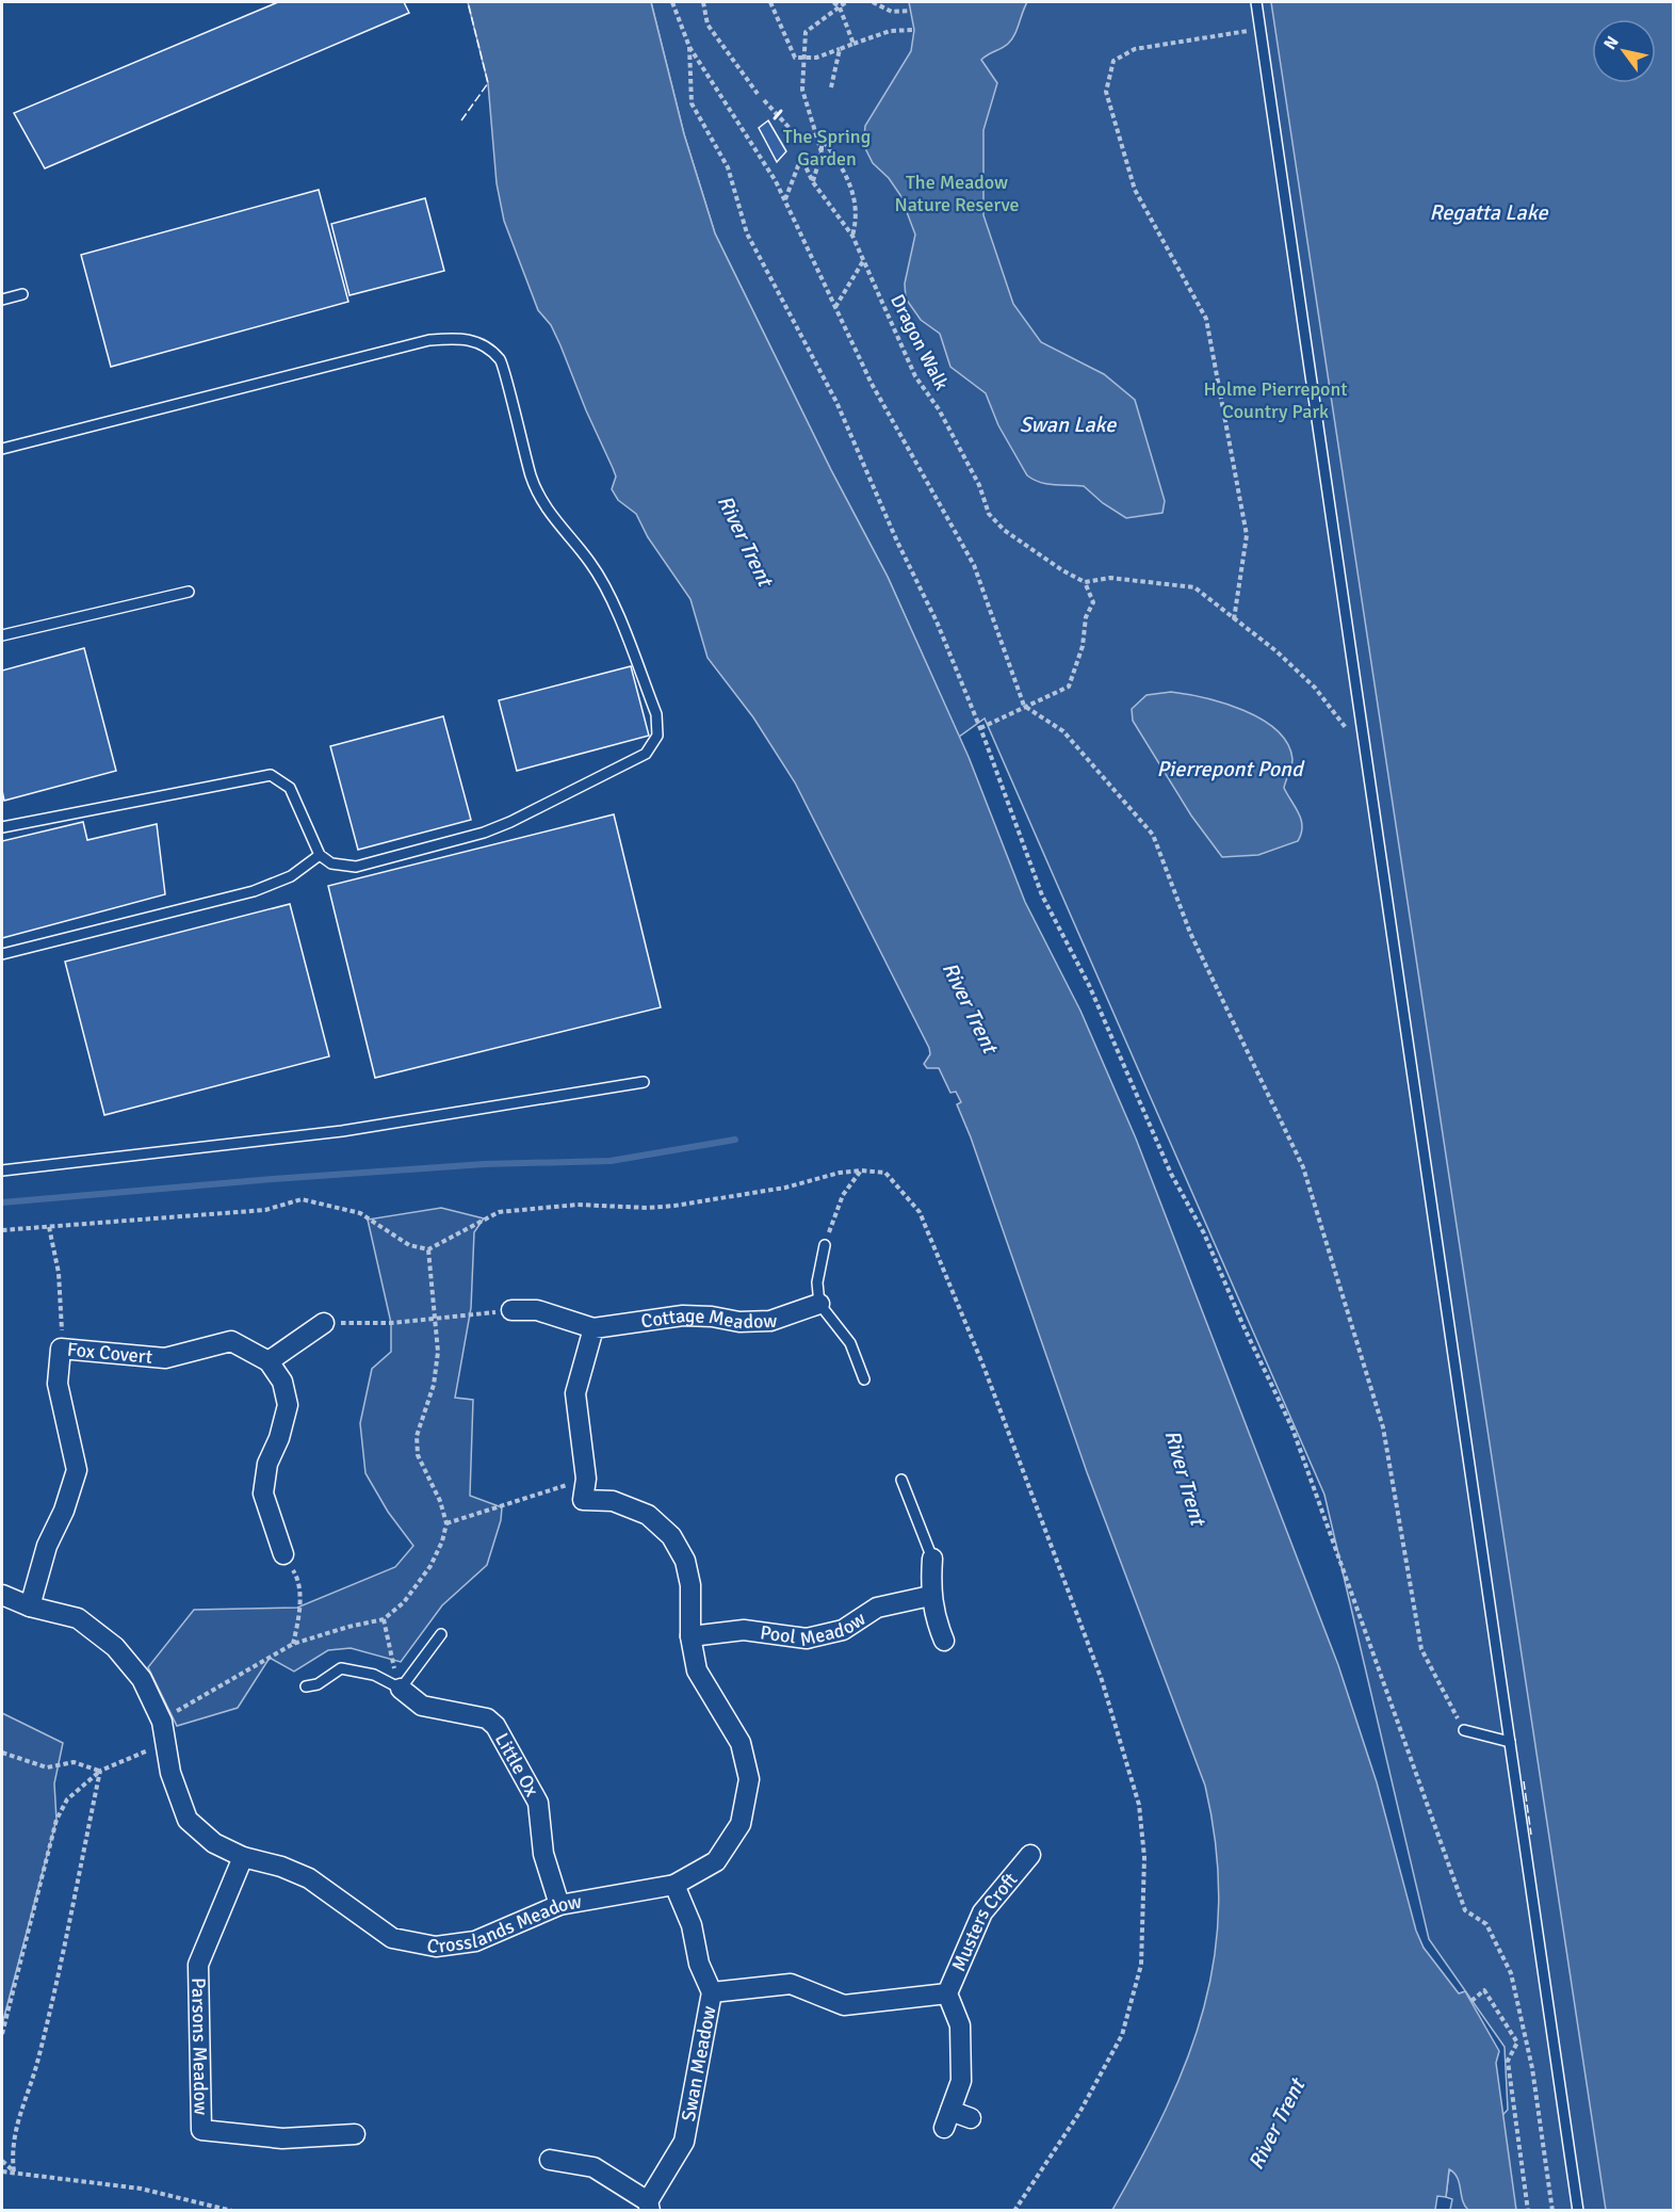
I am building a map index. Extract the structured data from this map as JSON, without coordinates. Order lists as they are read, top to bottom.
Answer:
{
  "streets": {
    "street": [
      "Cottage Meadow",
      "Fox Covert",
      "Pool Meadow",
      "Little Ox",
      "Crosslands Meadow",
      "Musters Croft",
      "Parsons Meadow",
      "Swan Meadow"
    ],
    "path": ["Dragon Walk"]
  },
  "crossings": [
    ["Fox Covert", "Crosslands Meadow"],
    ["Pool Meadow", "Crosslands Meadow"],
    ["Little Ox", "Crosslands Meadow"],
    ["Crosslands Meadow", "Parsons Meadow"],
    ["Crosslands Meadow", "Swan Meadow"],
    ["Musters Croft", "Swan Meadow"]
  ],
  "water": [
    "Regatta Lake",
    "Swan Lake",
    "River Trent",
    "Pierrepont Pond"
  ],
  "parks": ["The Spring Garden", "The Meadow Nature Reserve", "Holme Pierrepont Country Park"],
  "north": "top left"
}
